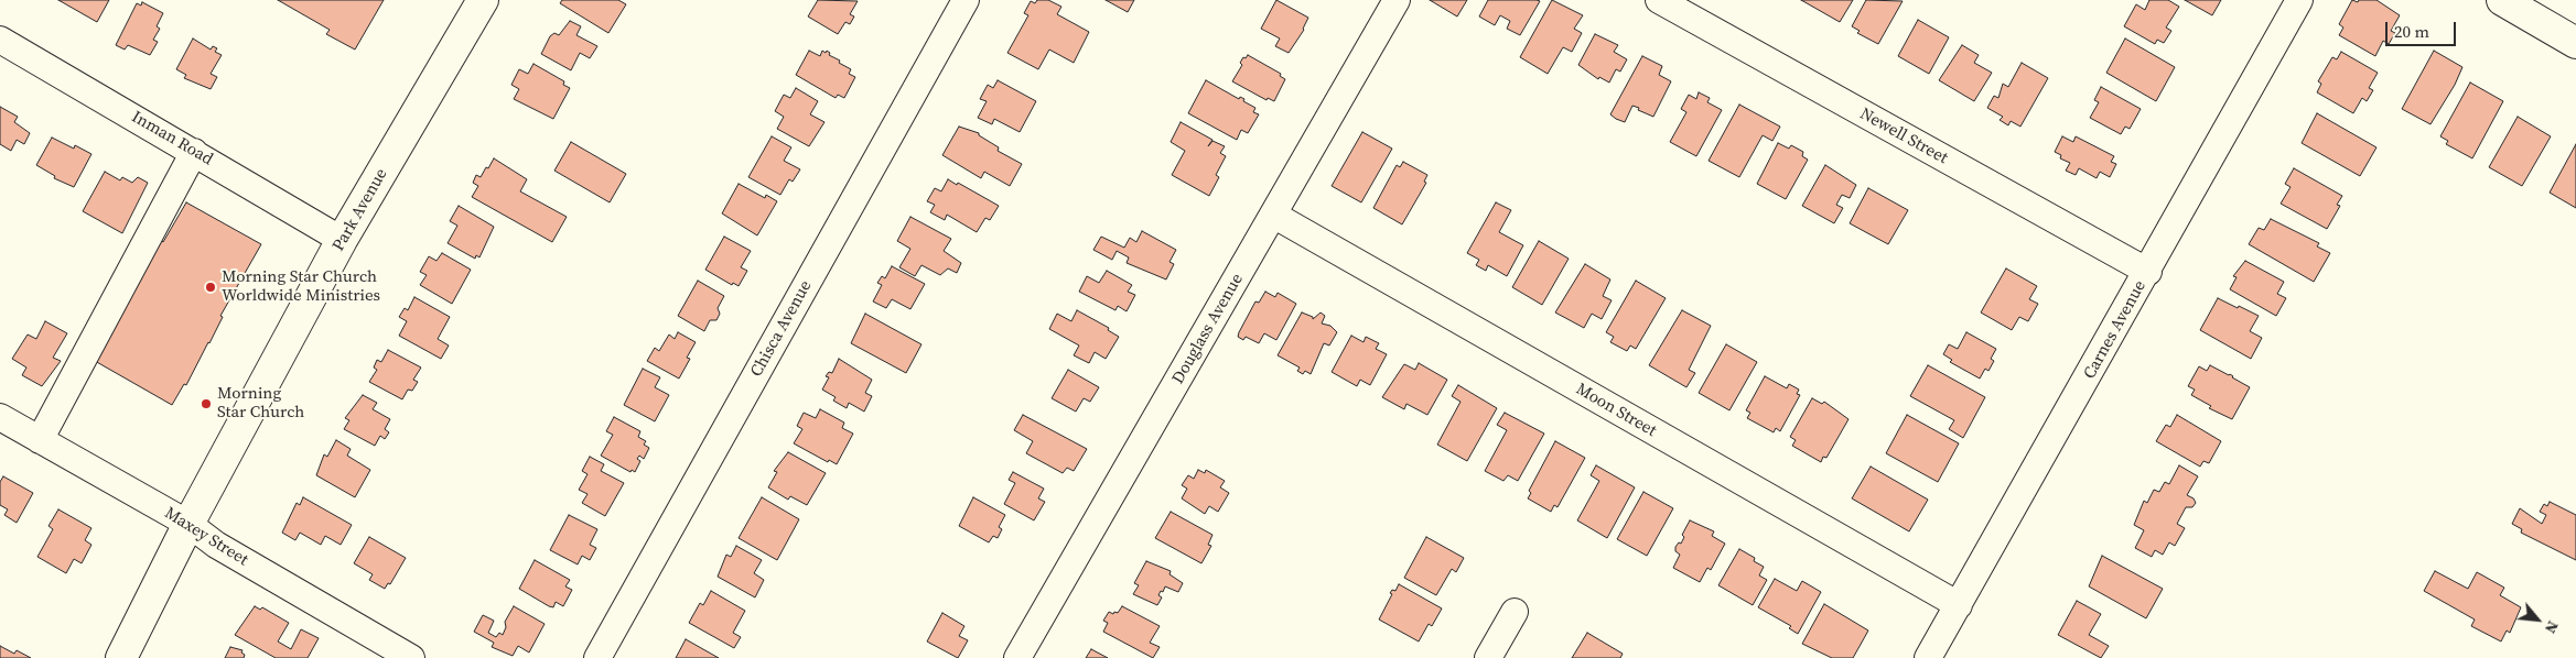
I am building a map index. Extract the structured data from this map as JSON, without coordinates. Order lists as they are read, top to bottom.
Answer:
{
  "streets": {
    "main road": ["Park Avenue"],
    "street": [
      "Newell Street",
      "Inman Road",
      "Chisca Avenue",
      "Douglass Avenue",
      "Carnes Avenue",
      "Moon Street",
      "Maxey Street"
    ]
  },
  "crossings": [
    ["Newell Street", "Carnes Avenue"],
    ["Inman Road", "Park Avenue"],
    ["Park Avenue", "Maxey Street"],
    ["Douglass Avenue", "Moon Street"],
    ["Carnes Avenue", "Moon Street"]
  ],
  "places": ["Morning Star Church Worldwide Ministries", "Morning Star Church"],
  "scale_bar": "20 m",
  "north": "bottom right"
}
